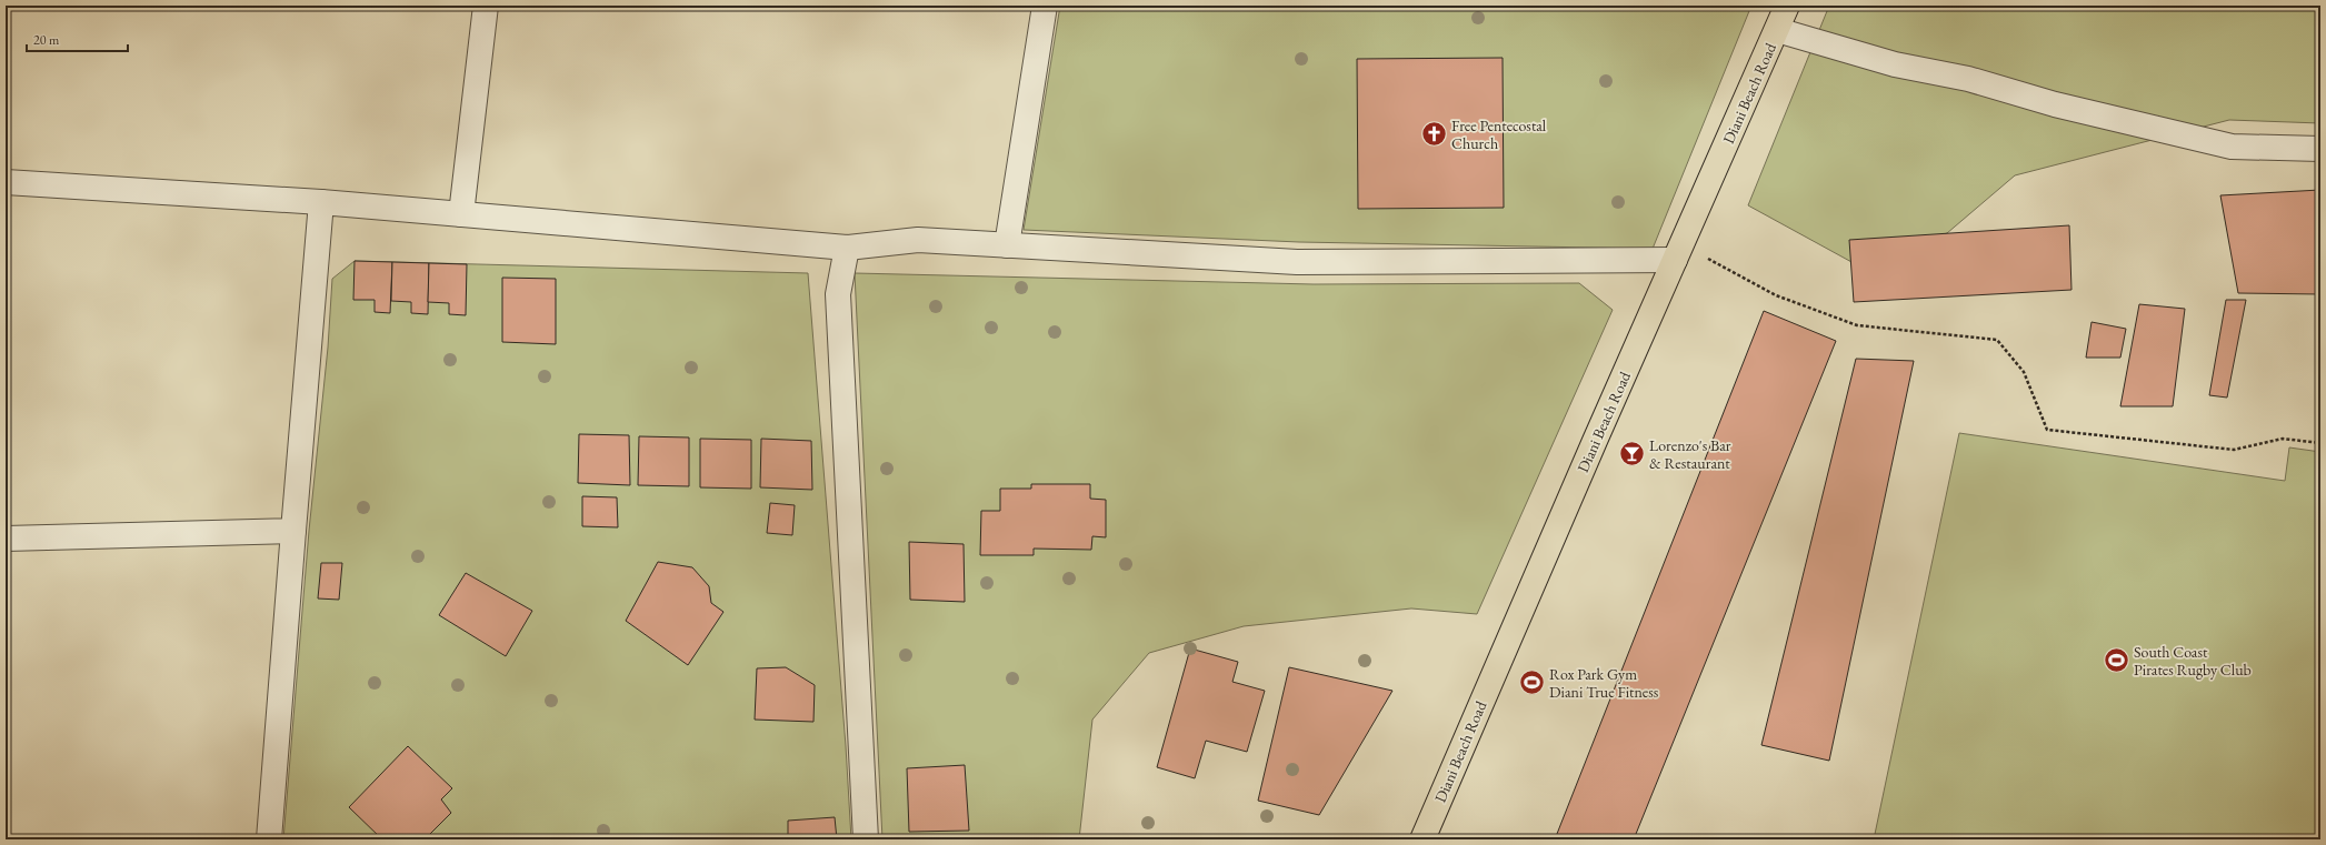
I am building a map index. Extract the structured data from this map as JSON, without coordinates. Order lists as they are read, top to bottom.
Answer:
{
  "streets": {
    "main road": ["Diani Beach Road"]
  },
  "places": {
    "church": ["Free Pentecostal Church"],
    "bar": ["Lorenzo's Bar & Restaurant"],
    "sports": ["South Coast Pirates Rugby Club", "Rox Park Gym Diani True Fitness"]
  },
  "scale_bar": "20 m"
}
